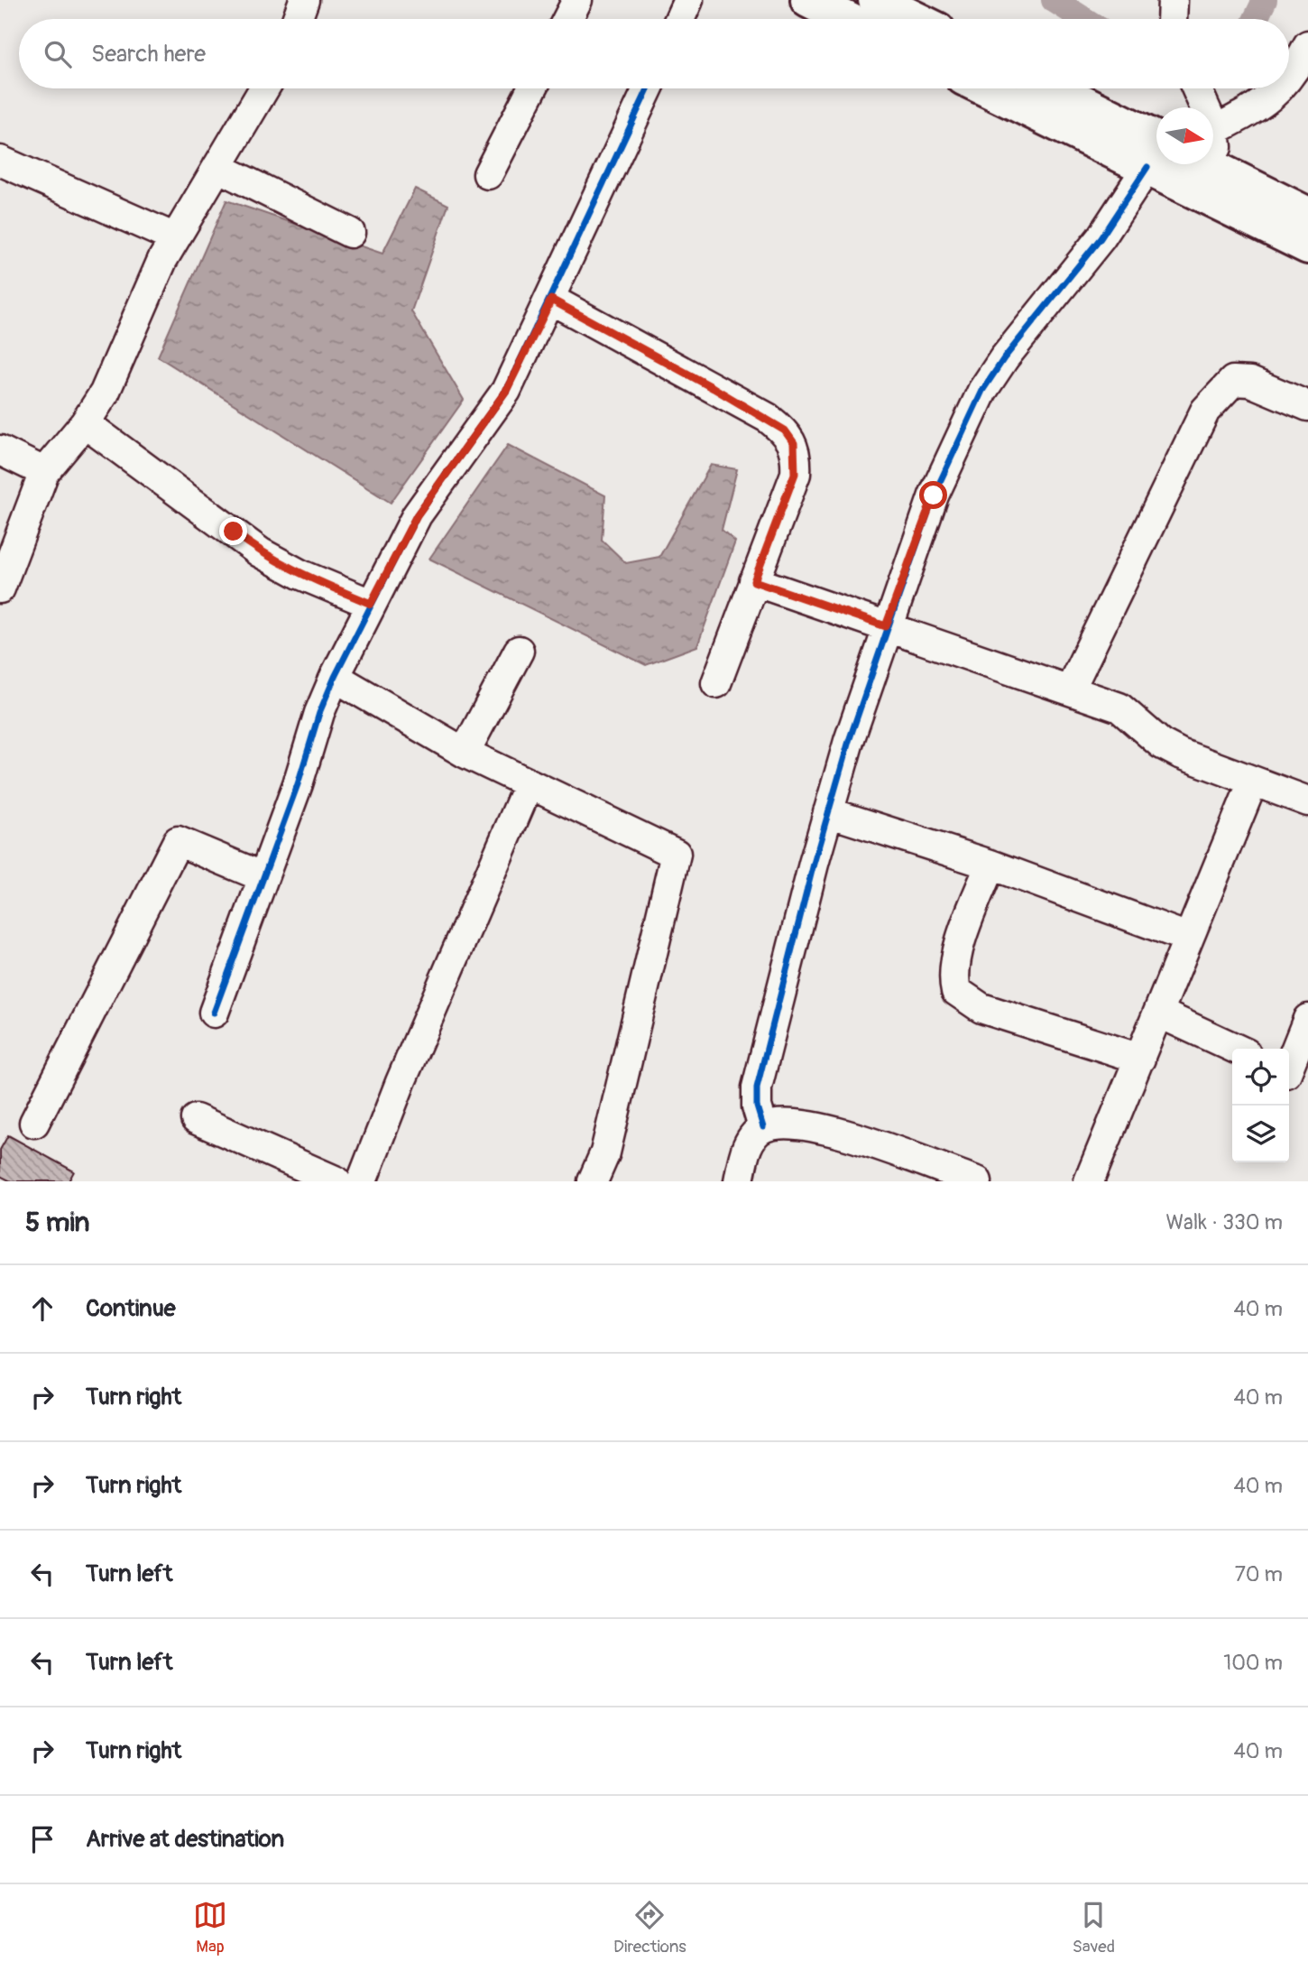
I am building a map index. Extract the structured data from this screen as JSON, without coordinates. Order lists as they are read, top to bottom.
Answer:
{
  "north": "right",
  "page": {
    "search": "Search here",
    "heading": ["5 min", "Walk · 330 m"],
    "list": [
      ["Continue", "40 m"],
      ["Turn right", "40 m"],
      ["Turn right", "40 m"],
      ["Turn left", "70 m"],
      ["Turn left", "100 m"],
      ["Turn right", "40 m"],
      "Arrive at destination"
    ],
    "nav": ["Map", "Directions", "Saved"]
  }
}
